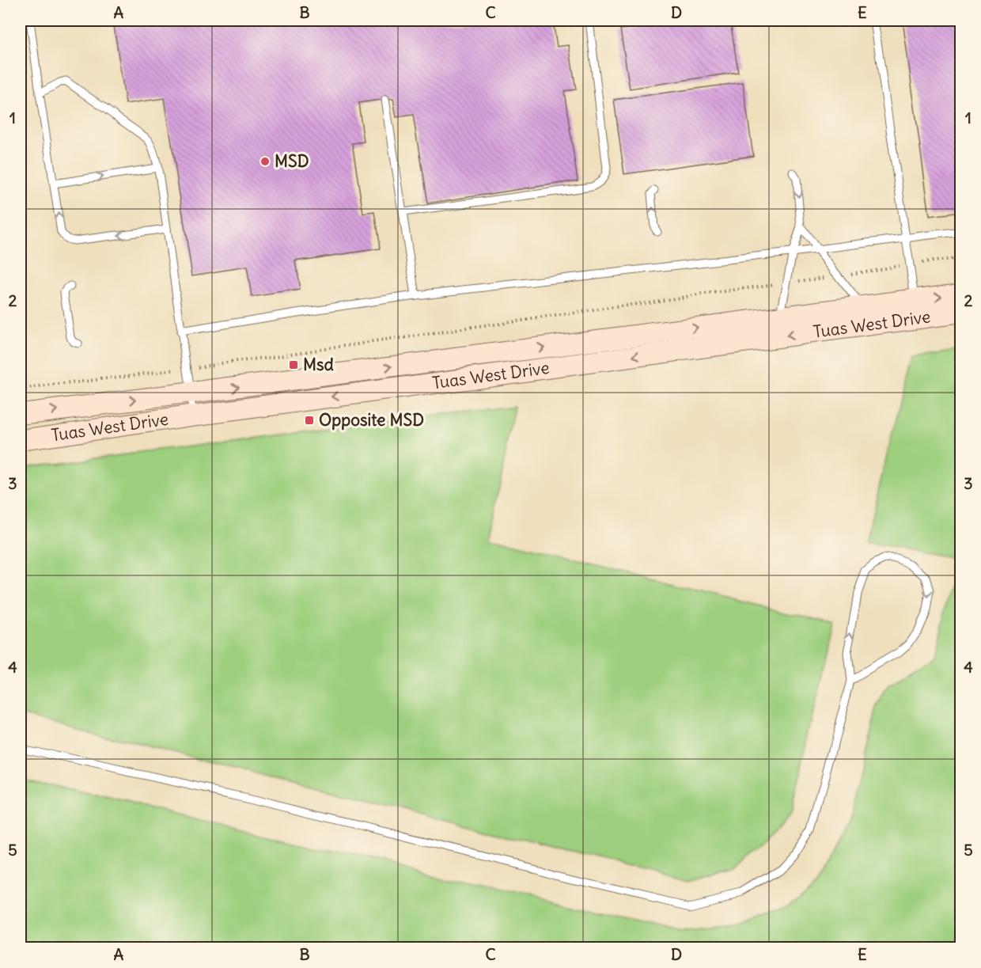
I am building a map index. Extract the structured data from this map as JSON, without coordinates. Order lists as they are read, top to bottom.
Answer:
{
  "streets": {
    "main road": ["Tuas West Drive"]
  },
  "places": {
    "other": ["MSD"],
    "transit": ["Msd", "Opposite MSD"]
  },
  "grid": {
    "columns": [
      "A",
      "B",
      "C",
      "D",
      "E"
    ],
    "rows": [
      "1",
      "2",
      "3",
      "4",
      "5"
    ]
  }
}
